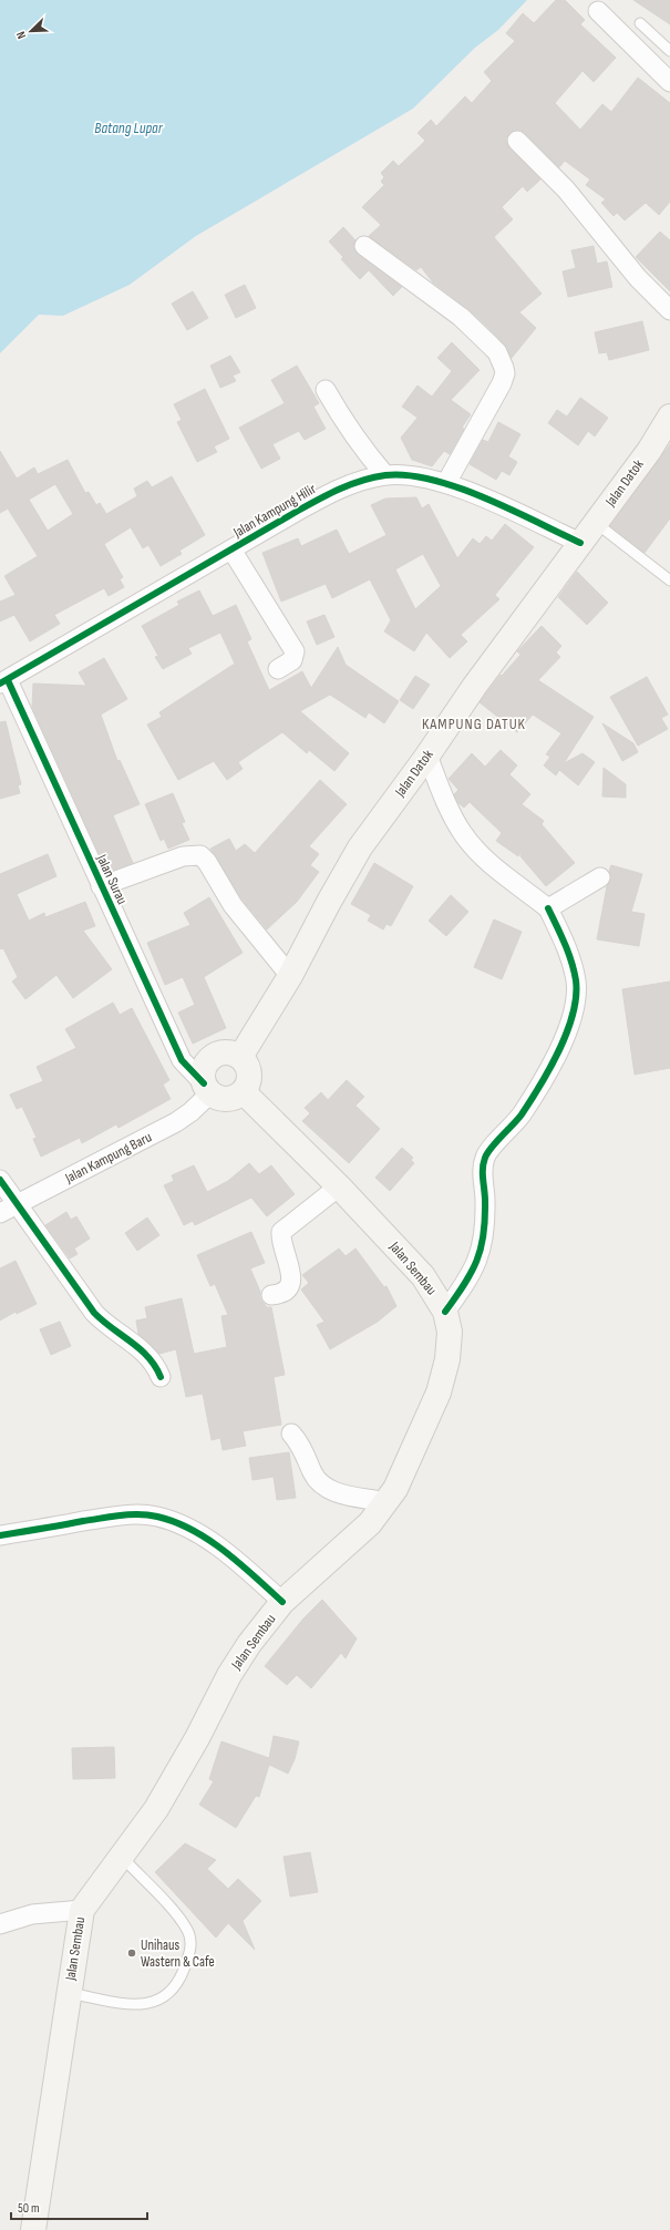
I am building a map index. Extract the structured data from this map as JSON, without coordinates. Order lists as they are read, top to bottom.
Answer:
{
  "streets": {
    "main road": ["Jalan Datok", "Jalan Sembau"],
    "street": ["Jalan Kampung Hilir", "Jalan Surau", "Jalan Kampung Baru"]
  },
  "crossings": [
    ["Jalan Datok", "Jalan Kampung Hilir"],
    ["Jalan Datok", "Jalan Surau"],
    ["Jalan Datok", "Jalan Kampung Baru"],
    ["Jalan Datok", "Jalan Sembau"],
    ["Jalan Kampung Hilir", "Jalan Surau"],
    ["Jalan Surau", "Jalan Kampung Baru"],
    ["Jalan Surau", "Jalan Sembau"],
    ["Jalan Kampung Baru", "Jalan Sembau"]
  ],
  "districts": ["KAMPUNG DATUK"],
  "water": ["Batang Lupar"],
  "places": ["Unihaus Wastern & Cafe"],
  "scale_bar": "50 m",
  "north": "bottom left"
}
